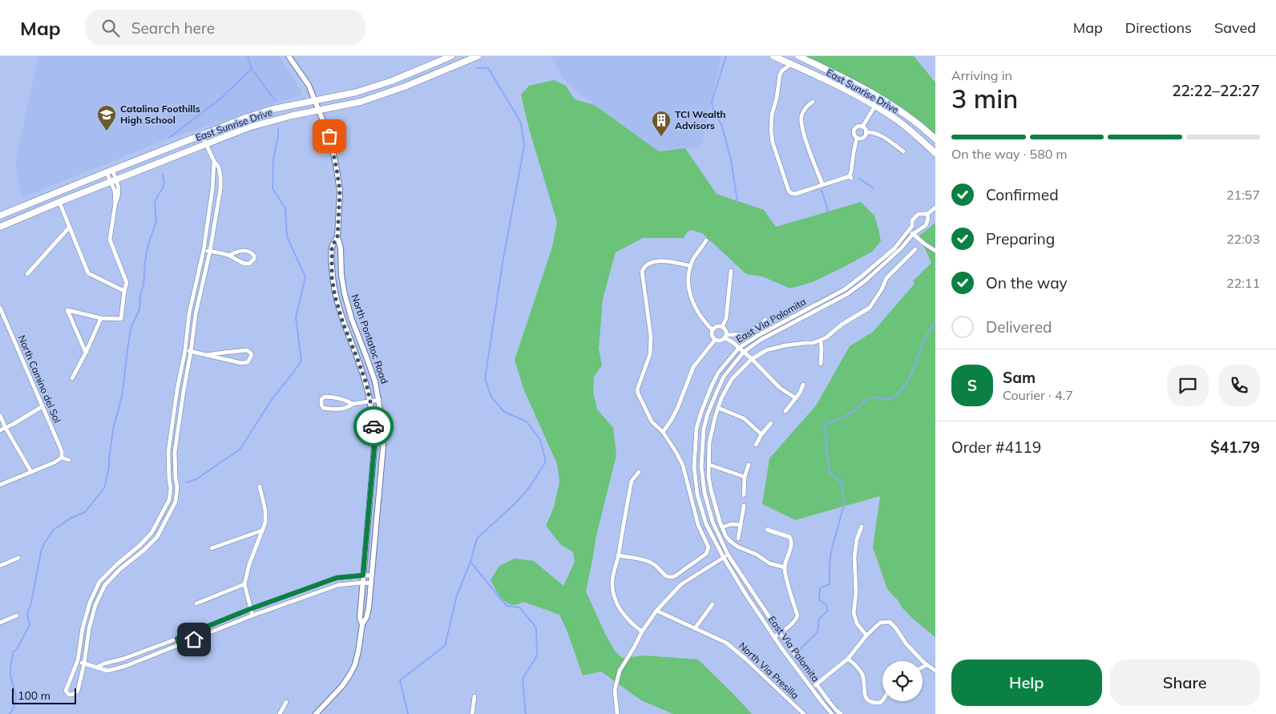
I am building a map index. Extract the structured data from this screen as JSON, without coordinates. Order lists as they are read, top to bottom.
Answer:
{
  "streets": {
    "main road": ["East Sunrise Drive"],
    "street": [
      "East Via Palomita",
      "North Pontatoc Road",
      "North Camino del Sol",
      "North Via Presilla"
    ]
  },
  "crossings": [
    ["East Sunrise Drive", "North Pontatoc Road"]
  ],
  "places": {
    "school or university": ["Catalina Foothills High School"],
    "building": ["TCI Wealth Advisors"]
  },
  "scale_bar": "100 m",
  "page": {
    "header": "Map",
    "search": "Search here",
    "nav": ["Map", "Directions", "Saved"],
    "heading": ["3 min", "Arriving in", "22:22–22:27"],
    "panel": [
      "Sam",
      "Courier · 4.7",
      "Order #4119",
      "$41.79"
    ],
    "bar": "On the way · 580 m",
    "list": [
      ["Confirmed", "21:57"],
      ["Preparing", "22:03"],
      ["On the way", "22:11"],
      "Delivered"
    ],
    "round": "S",
    "buttons": ["Help", "Share"],
    "scale": "100 m"
  }
}
